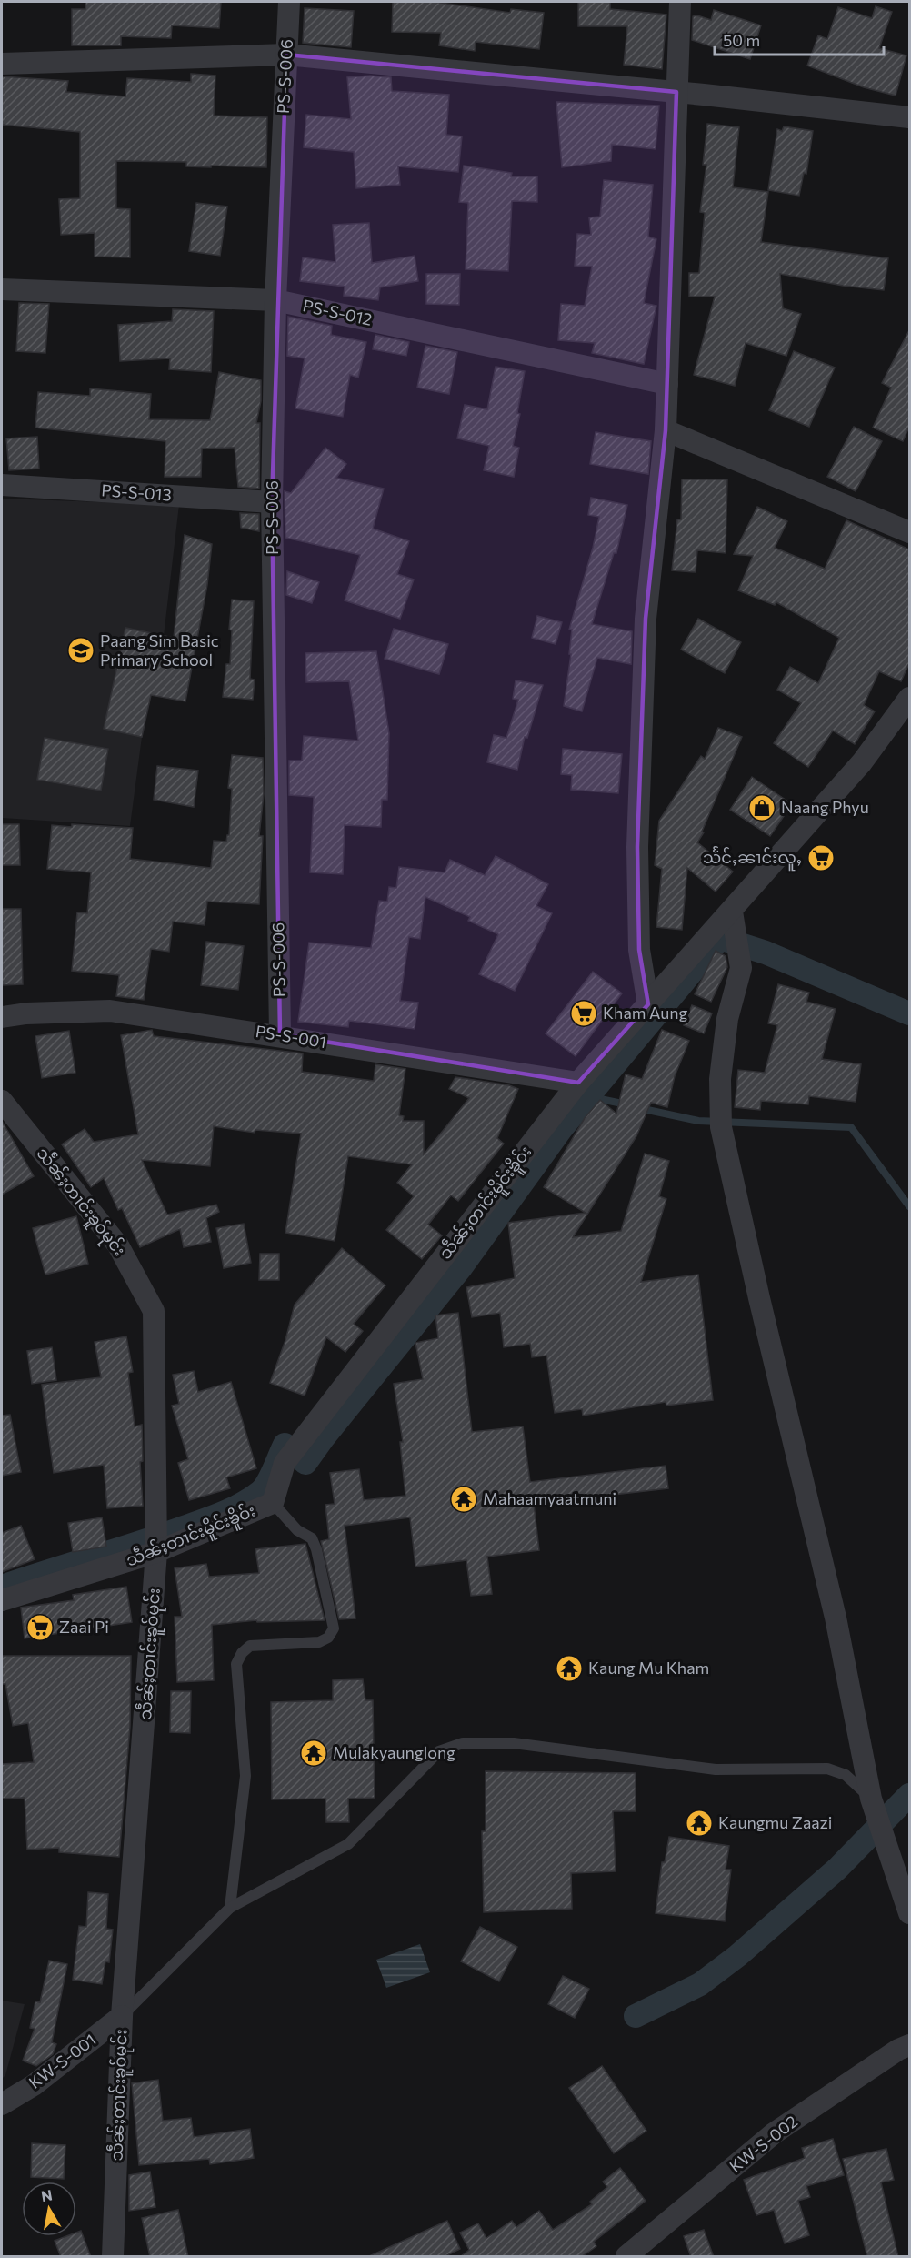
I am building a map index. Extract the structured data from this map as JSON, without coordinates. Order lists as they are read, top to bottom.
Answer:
{
  "streets": {
    "street": [
      "PS-S-006",
      "PS-S-012",
      "PS-S-013",
      "PS-S-001",
      "သဵၼ်ႈတၢင်းၶူဝ်မုင်း",
      "သဵၼ်ႈတၢင်းမိူင်းၶိူဝ်း",
      "KW-S-001",
      "KW-S-002"
    ]
  },
  "crossings": [
    ["PS-S-006", "PS-S-012"],
    ["PS-S-006", "PS-S-013"],
    ["PS-S-006", "PS-S-001"],
    ["PS-S-001", "သဵၼ်ႈတၢင်းမိူင်းၶိူဝ်း"],
    ["သဵၼ်ႈတၢင်းၶူဝ်မုင်း", "သဵၼ်ႈတၢင်းမိူင်းၶိူဝ်း"],
    ["သဵၼ်ႈတၢင်းၶူဝ်မုင်း", "KW-S-001"]
  ],
  "places": {
    "school or university": ["Paang Sim Basic Primary School"],
    "shop": ["Naang Phyu"],
    "supermarket": ["သႅင်ႇၼၢင်းလူႇ", "Kham Aung", "Zaai Pi"],
    "temple": [
      "Mahaamyaatmuni",
      "Kaung Mu Kham",
      "Mulakyaunglong",
      "Kaungmu Zaazi"
    ]
  },
  "scale_bar": "50 m",
  "north": "top"
}
